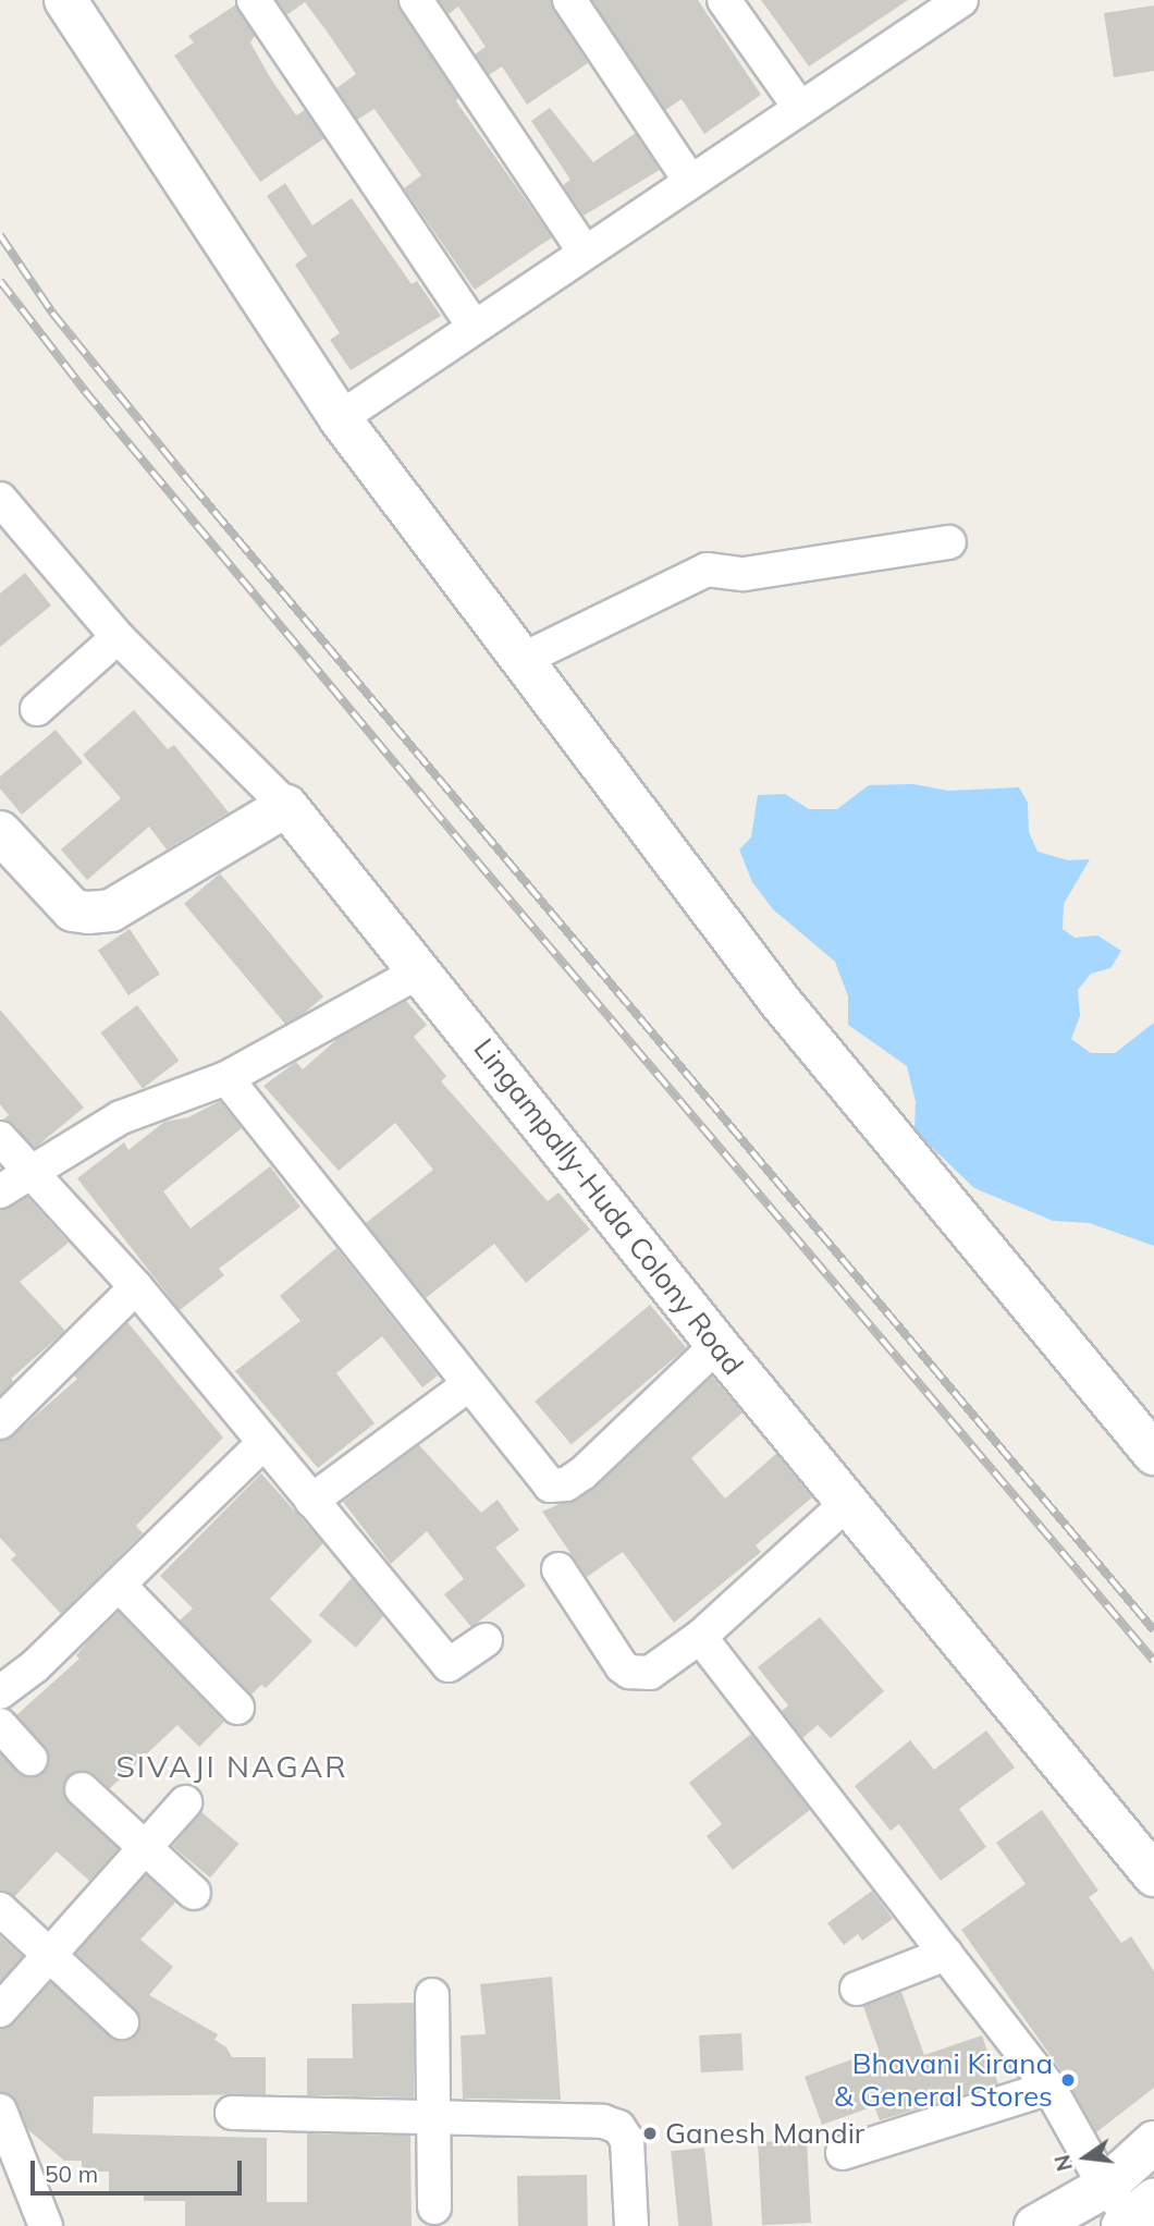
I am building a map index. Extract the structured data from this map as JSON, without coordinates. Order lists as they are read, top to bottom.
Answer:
{
  "streets": {
    "street": ["Lingampally-Huda Colony Road"]
  },
  "districts": ["SIVAJI NAGAR"],
  "places": ["Bhavani Kirana & General Stores", "Ganesh Mandir"],
  "scale_bar": "50 m",
  "north": "left"
}
